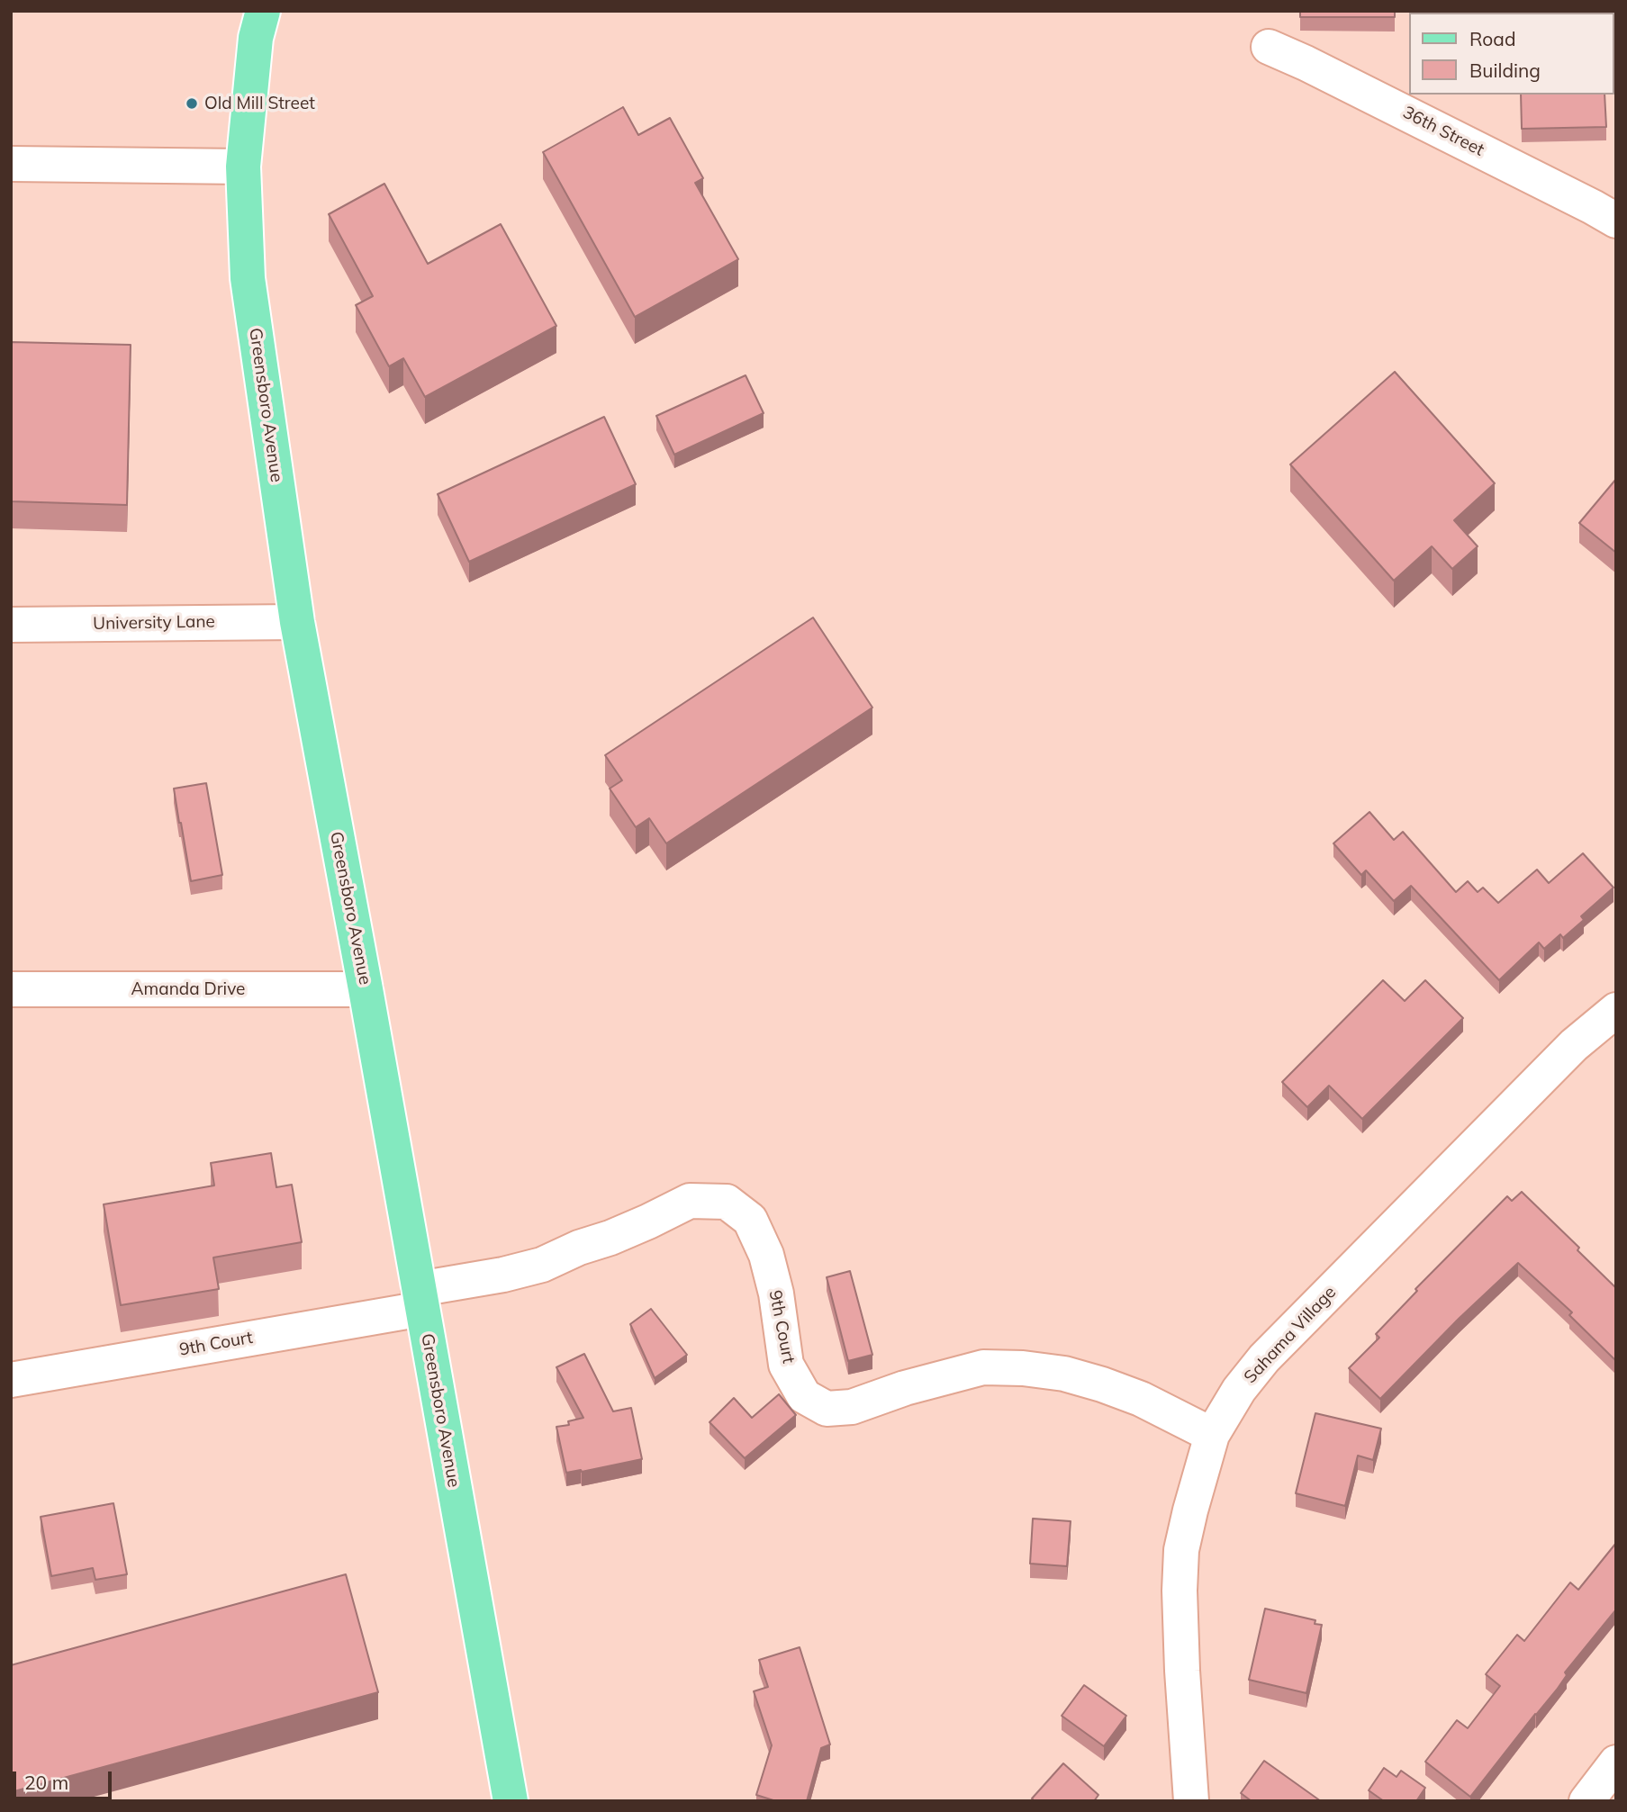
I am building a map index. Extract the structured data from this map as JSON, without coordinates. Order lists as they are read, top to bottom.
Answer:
{
  "streets": {
    "main road": ["Greensboro Avenue"],
    "street": [
      "36th Street",
      "University Lane",
      "Amanda Drive",
      "9th Court",
      "Sahama Village"
    ]
  },
  "crossings": [
    ["Greensboro Avenue", "University Lane"],
    ["Greensboro Avenue", "Amanda Drive"],
    ["Greensboro Avenue", "9th Court"],
    ["9th Court", "Sahama Village"]
  ],
  "places": ["Old Mill Street"],
  "legend": ["Road", "Building"],
  "scale_bar": "20 m"
}
